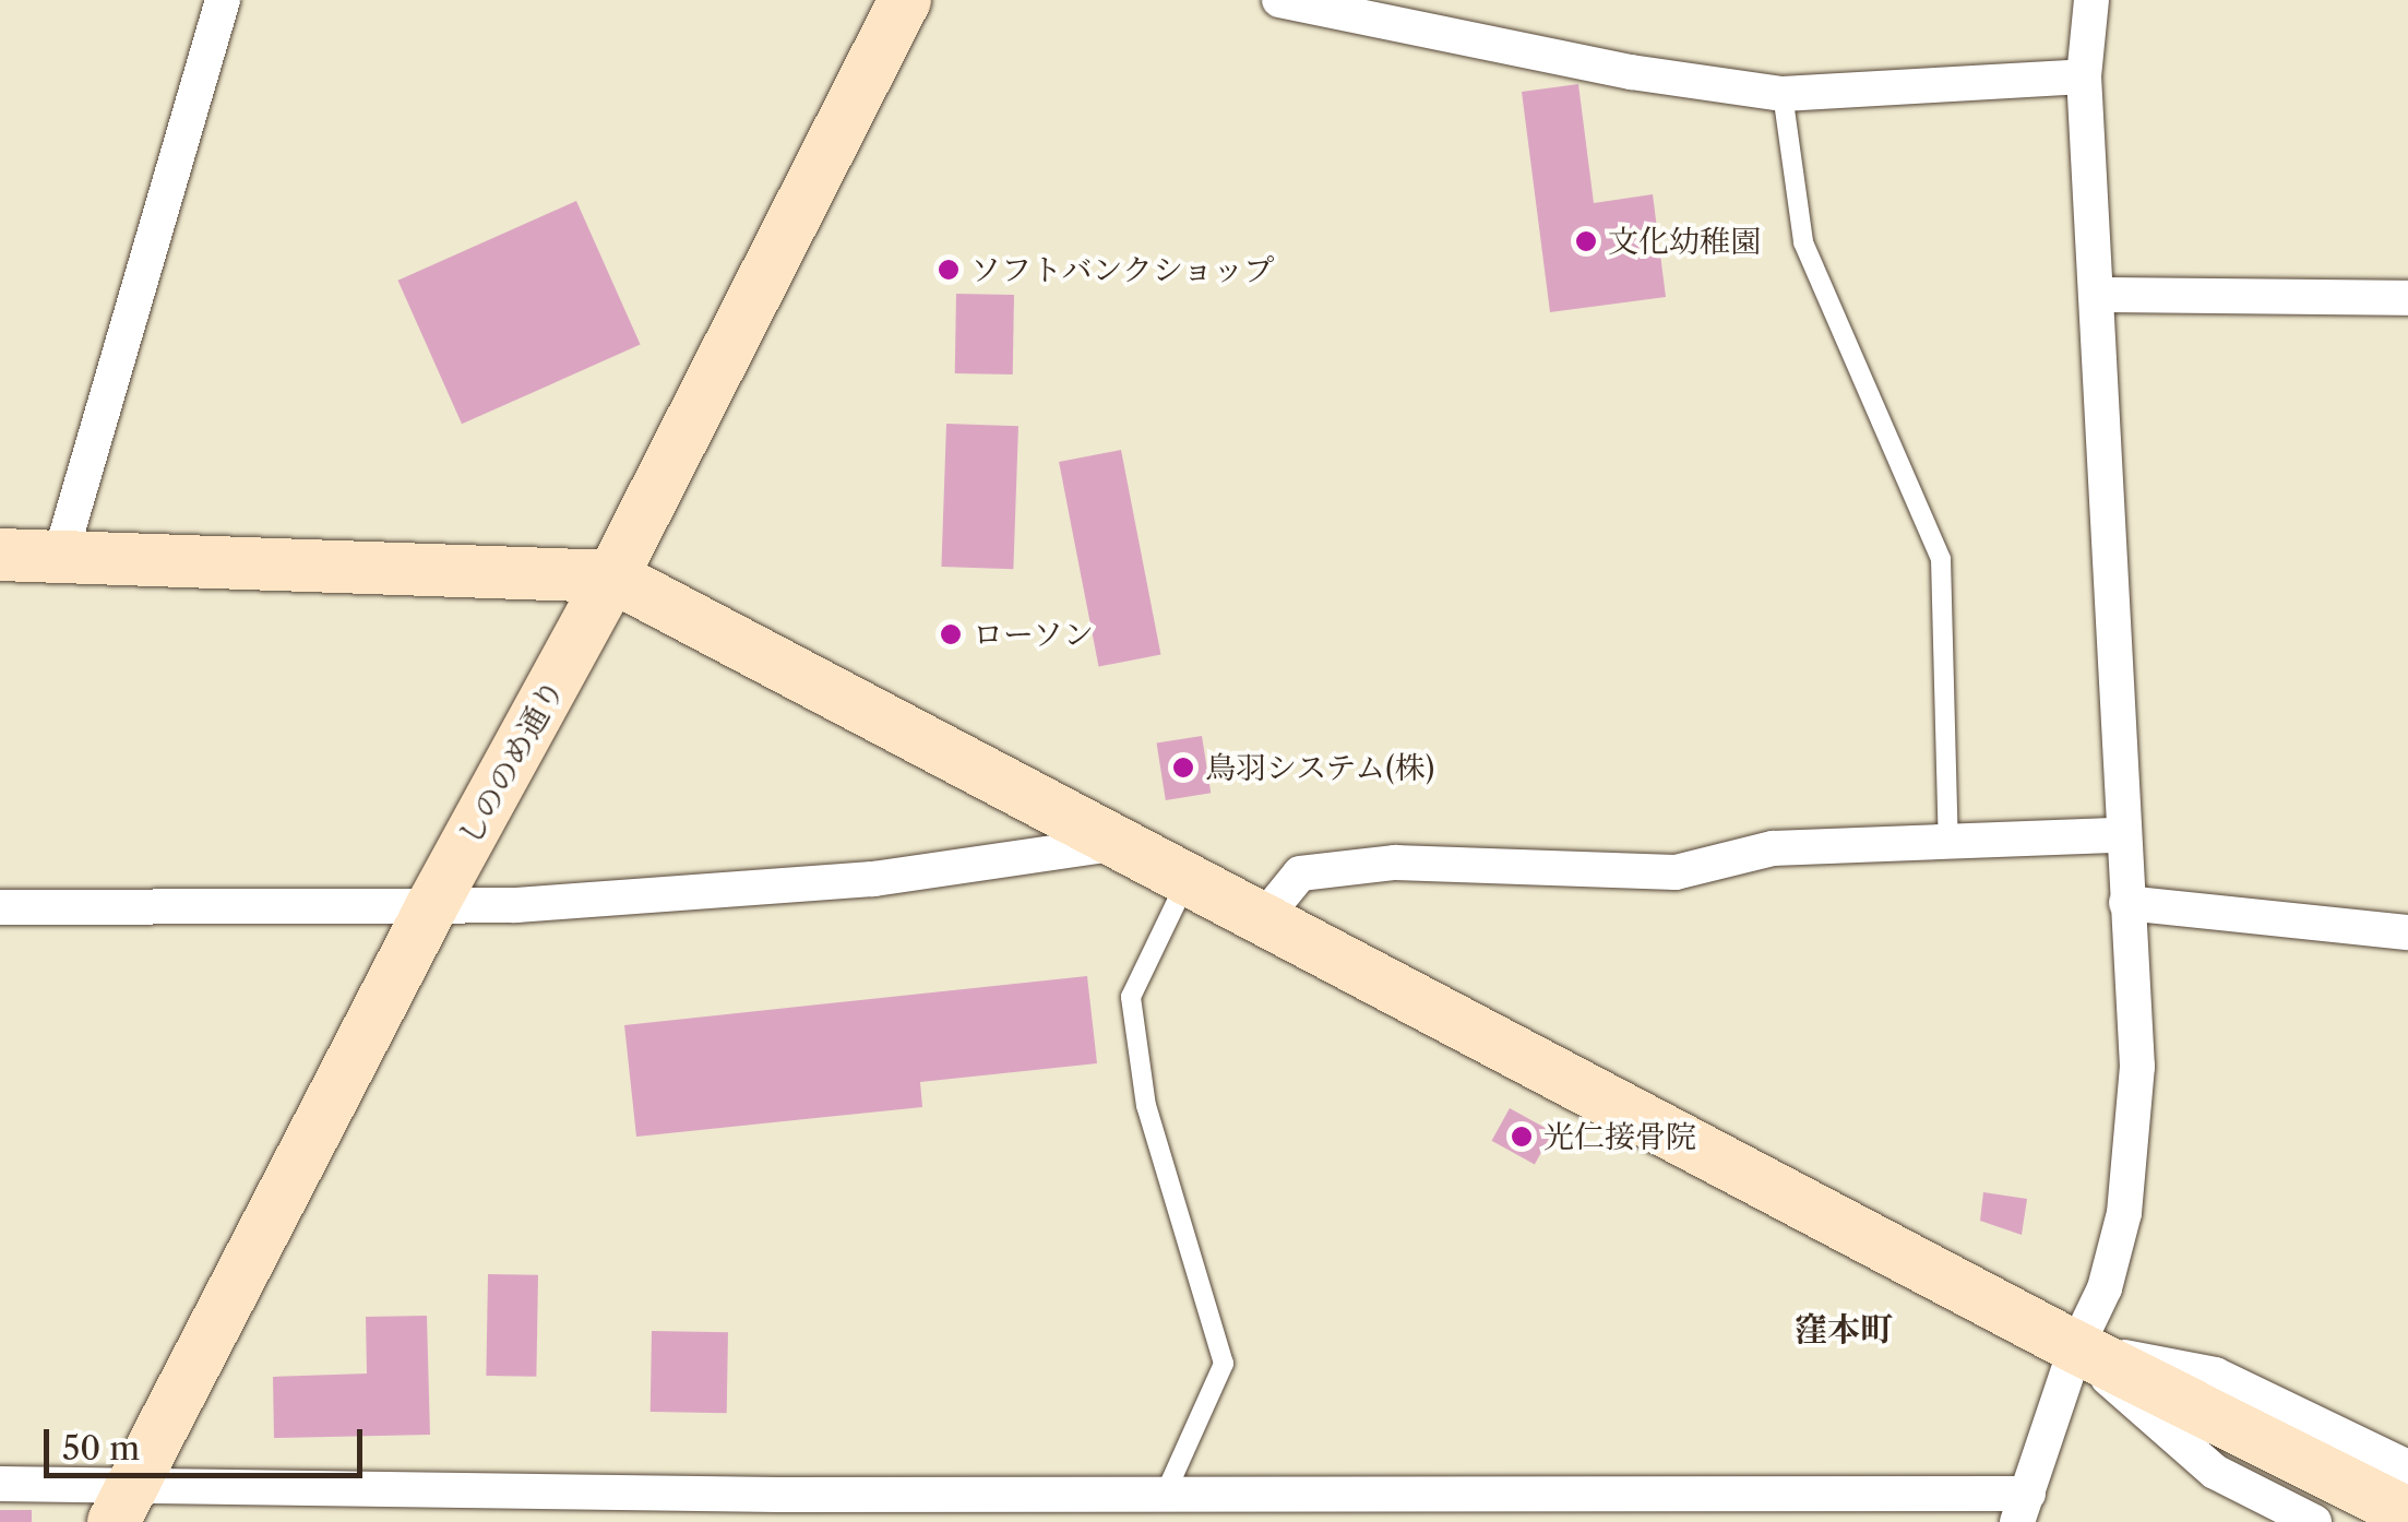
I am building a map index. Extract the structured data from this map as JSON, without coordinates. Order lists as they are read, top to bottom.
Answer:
{
  "streets": {
    "street": ["しののめ通り"]
  },
  "districts": ["窪本町"],
  "places": [
    "文化幼稚園",
    "ソフトバンクショップ",
    "ローソン",
    "鳥羽システム(株)",
    "光仁接骨院"
  ],
  "scale_bar": "50 m"
}
